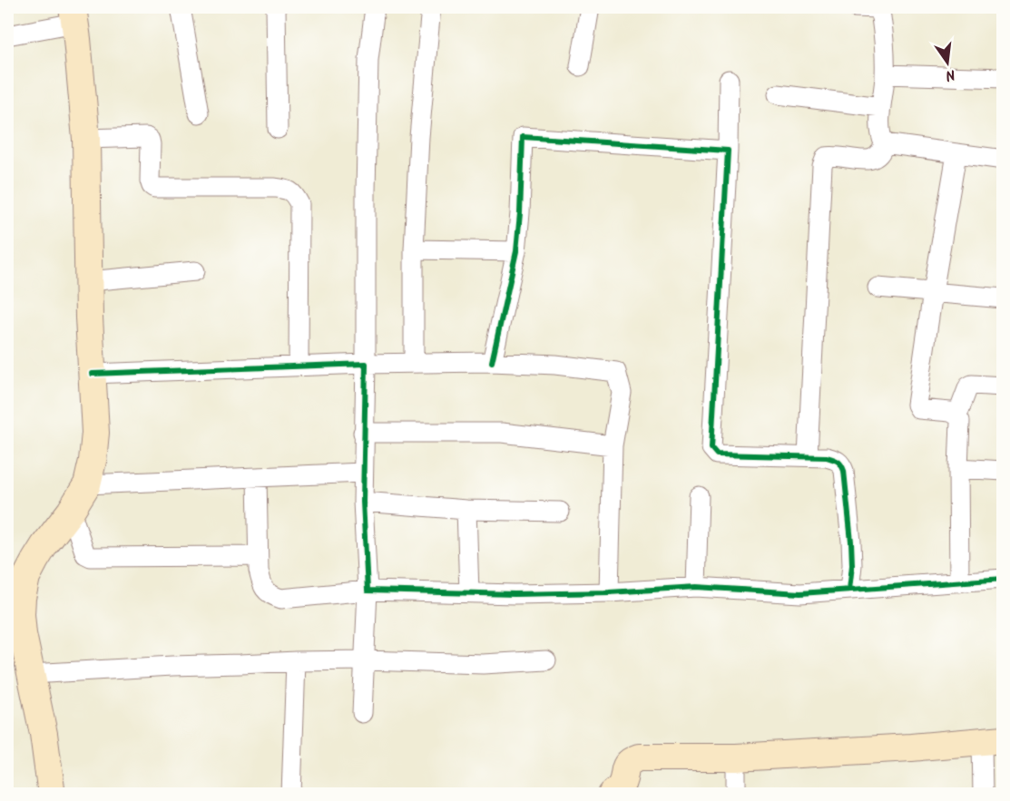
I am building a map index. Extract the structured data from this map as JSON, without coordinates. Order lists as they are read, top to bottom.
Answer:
{
  "north": "bottom"
}
